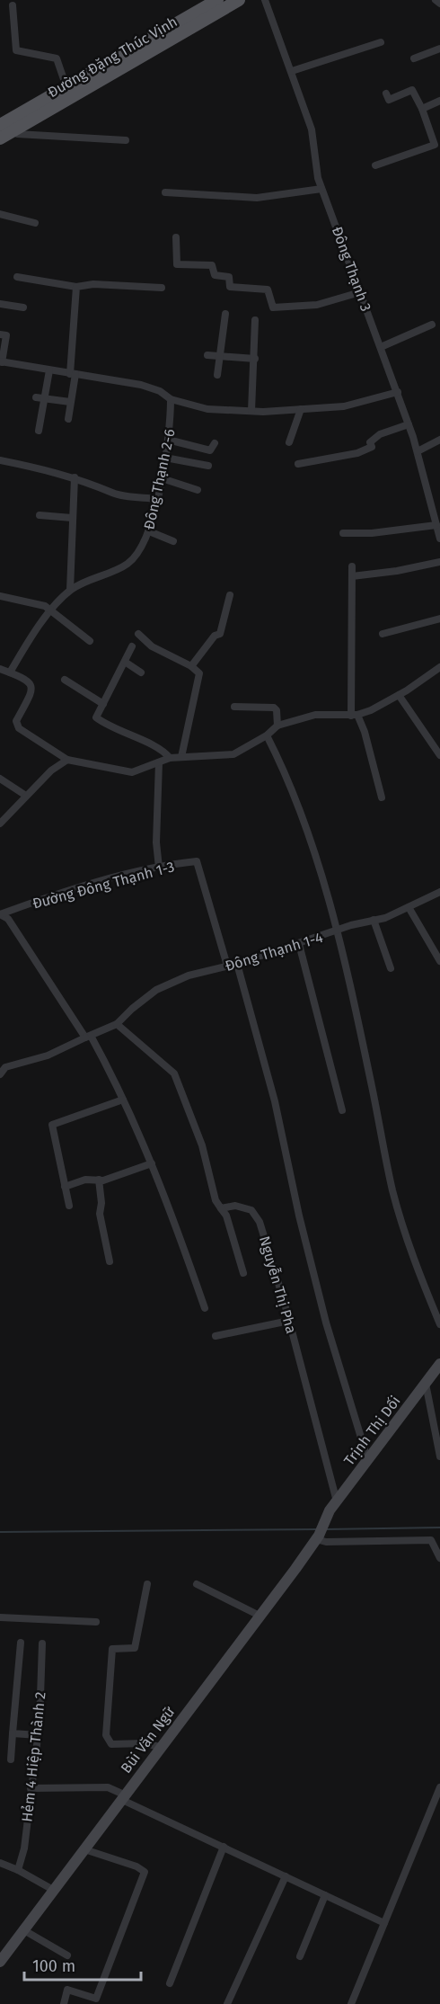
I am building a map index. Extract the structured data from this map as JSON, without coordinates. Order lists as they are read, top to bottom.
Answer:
{
  "streets": {
    "main road": ["Đường Đặng Thúc Vịnh", "Trịnh Thị Dối", "Bùi Văn Ngữ"],
    "street": [
      "Đông Thạnh 3",
      "Đông Thạnh 2-6",
      "Đường Đông Thạnh 1-3",
      "Đông Thạnh 1-4",
      "Nguyễn Thị Pha",
      "Hẻm 4 Hiệp Thành 2"
    ]
  },
  "crossings": [
    ["Đường Đông Thạnh 1-3", "Đông Thạnh 1-4"],
    ["Nguyễn Thị Pha", "Trịnh Thị Dối"],
    ["Trịnh Thị Dối", "Bùi Văn Ngữ"]
  ],
  "scale_bar": "100 m"
}
